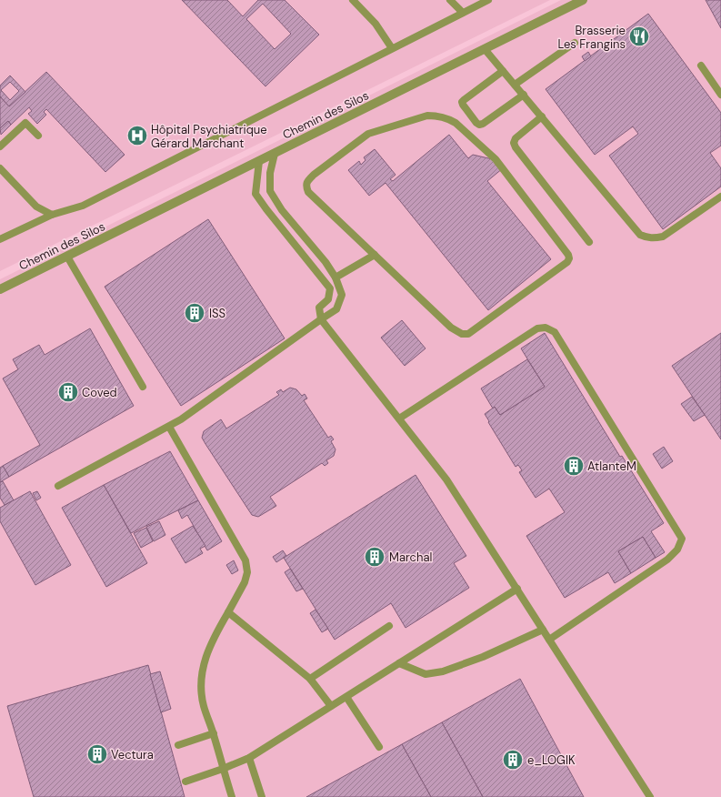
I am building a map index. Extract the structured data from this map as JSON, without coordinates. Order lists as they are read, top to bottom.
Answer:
{
  "streets": {
    "street": ["Chemin des Silos"]
  },
  "places": {
    "restaurant": ["Brasserie Les Frangins"],
    "hospital": ["Hôpital Psychiatrique Gérard Marchant"],
    "building": [
      "ISS",
      "Coved",
      "AtlanteM",
      "Marchal",
      "Vectura",
      "e_LOGIK"
    ]
  }
}
